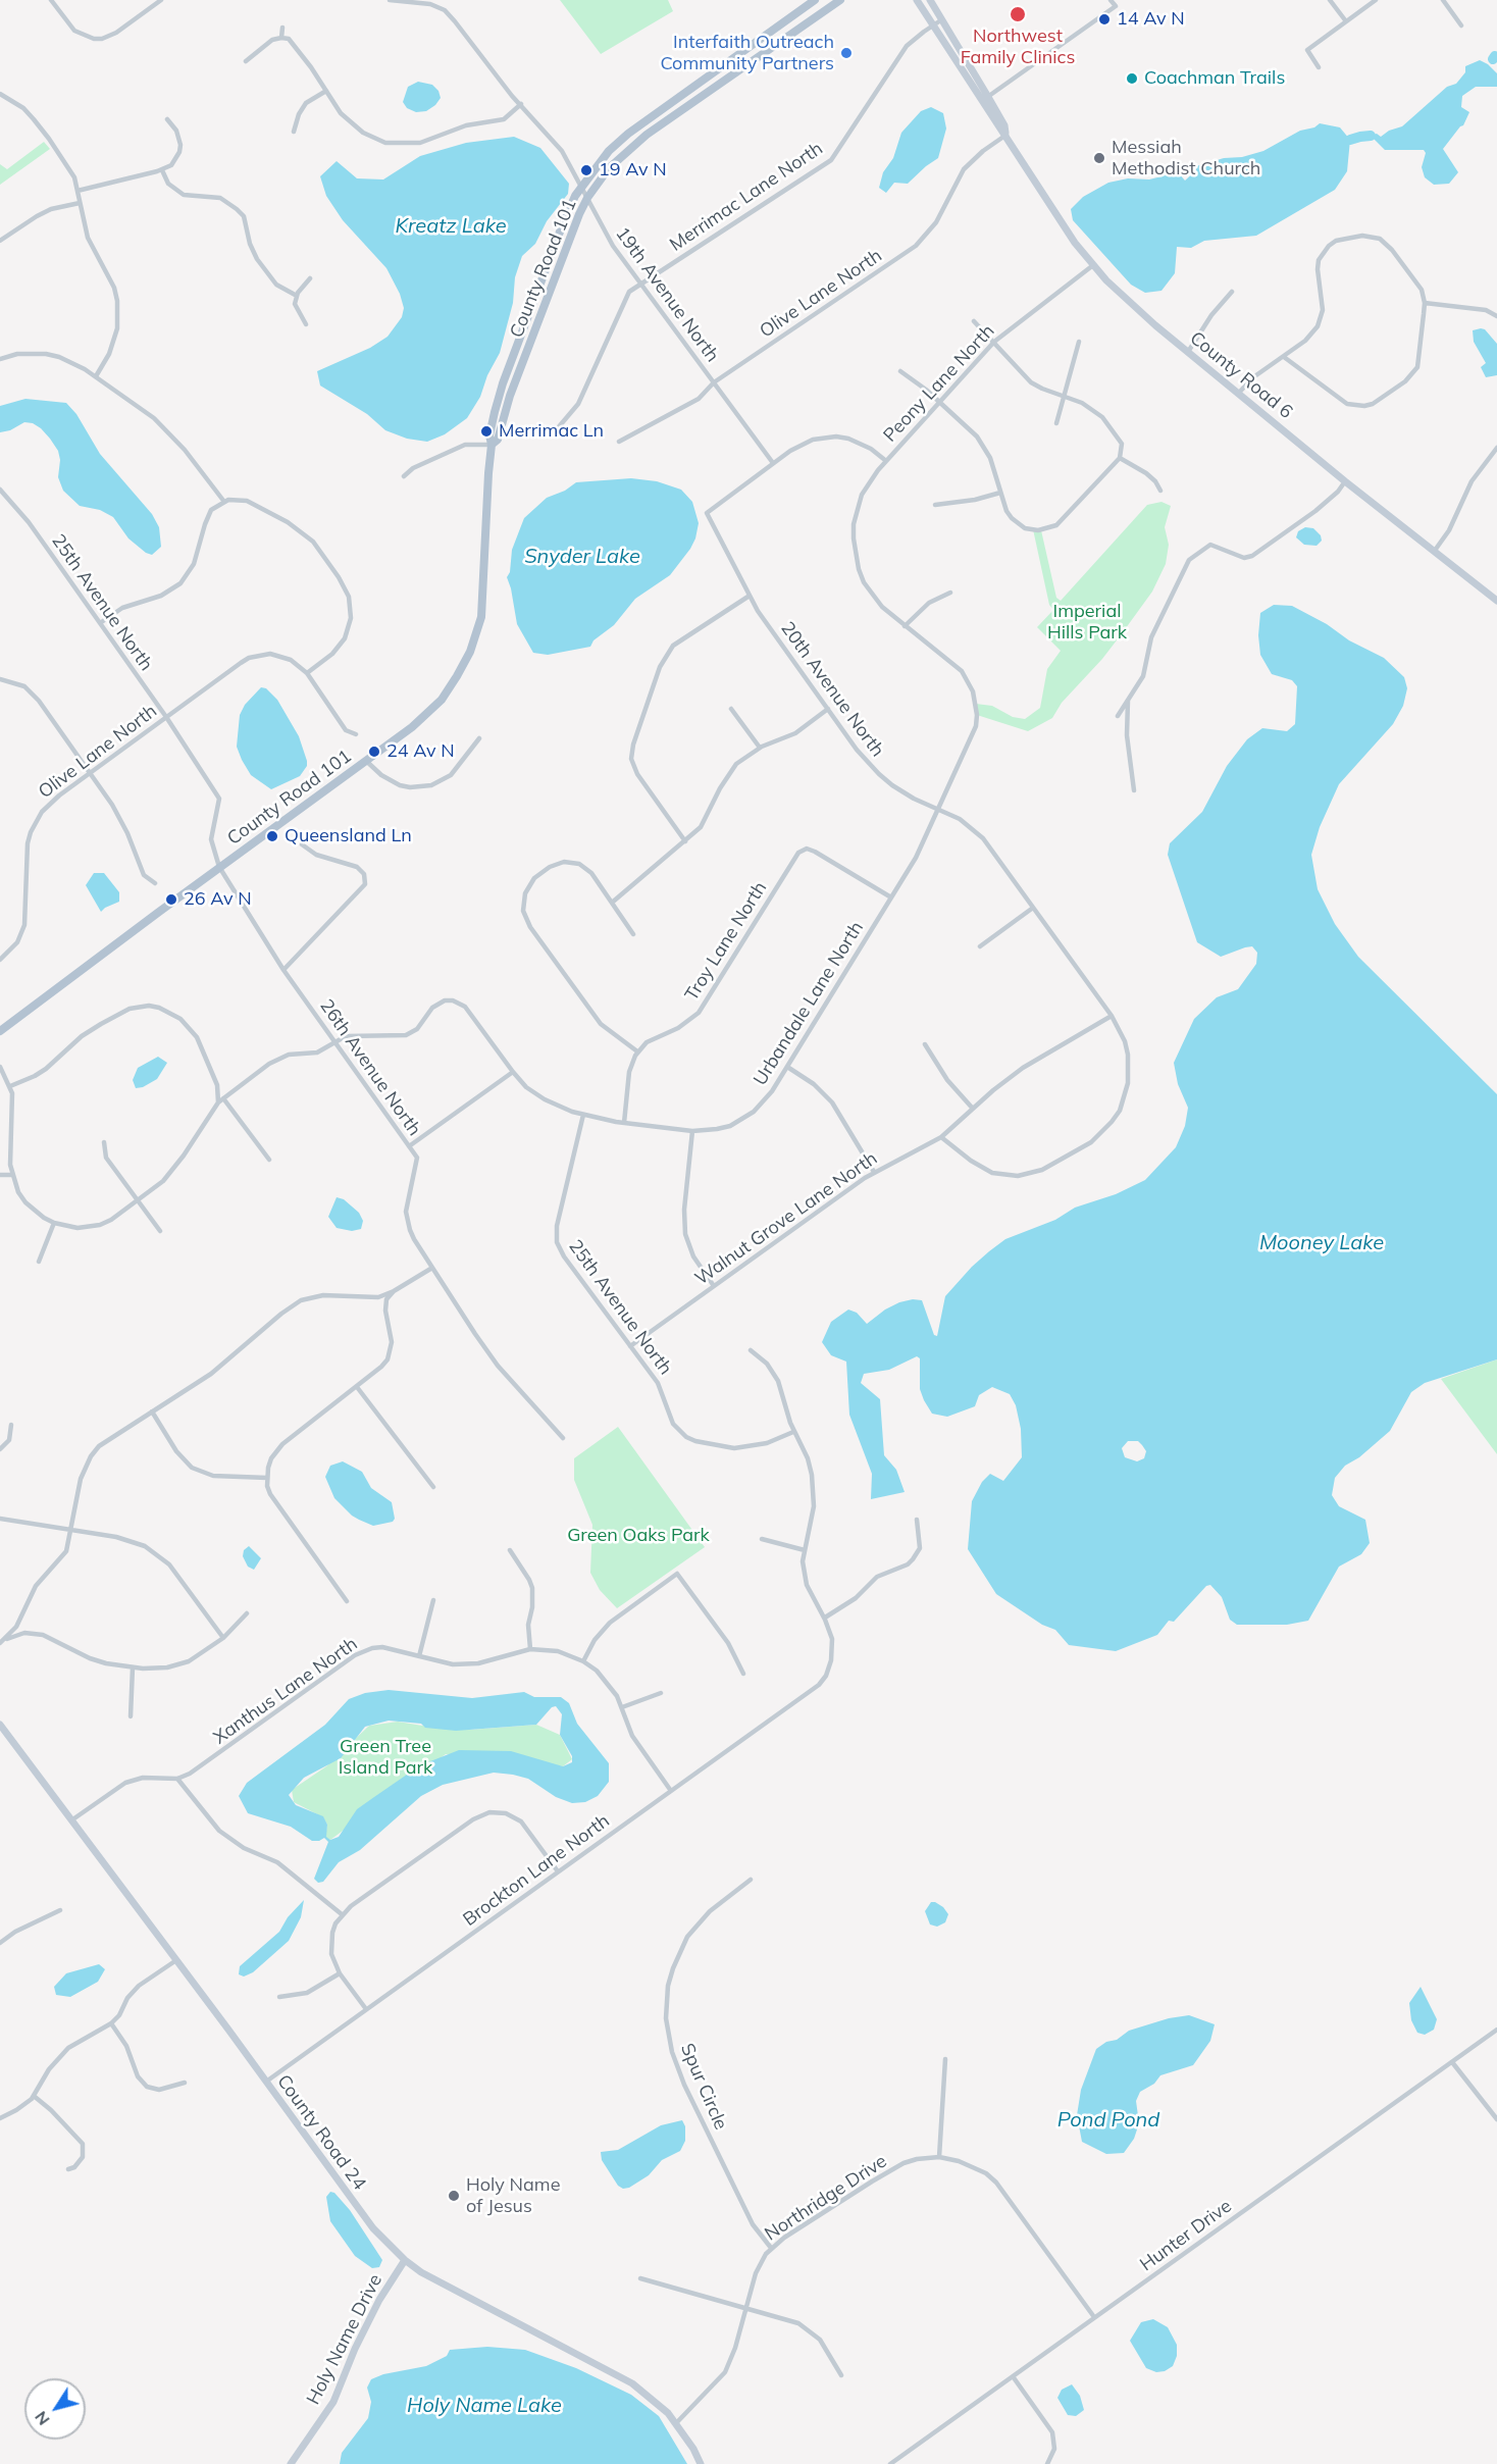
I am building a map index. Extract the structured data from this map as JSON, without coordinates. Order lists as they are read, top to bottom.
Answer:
{
  "streets": {
    "main road": ["County Road 101"],
    "street": [
      "Merrimac Lane North",
      "Olive Lane North",
      "19th Avenue North",
      "County Road 6",
      "Peony Lane North",
      "25th Avenue North",
      "20th Avenue North",
      "Troy Lane North",
      "Urbandale Lane North",
      "26th Avenue North",
      "Walnut Grove Lane North",
      "Xanthus Lane North",
      "Brockton Lane North",
      "Spur Circle",
      "County Road 24",
      "Northridge Drive",
      "Hunter Drive",
      "Holy Name Drive"
    ]
  },
  "crossings": [
    ["Merrimac Lane North", "19th Avenue North"],
    ["Merrimac Lane North", "County Road 6"],
    ["County Road 101", "19th Avenue North"],
    ["County Road 101", "25th Avenue North"],
    ["County Road 101", "26th Avenue North"],
    ["Olive Lane North", "19th Avenue North"],
    ["Olive Lane North", "County Road 6"],
    ["Olive Lane North", "25th Avenue North"],
    ["19th Avenue North", "Peony Lane North"],
    ["County Road 6", "Peony Lane North"],
    ["Peony Lane North", "20th Avenue North"],
    ["25th Avenue North", "Urbandale Lane North"],
    ["25th Avenue North", "26th Avenue North"],
    ["25th Avenue North", "Walnut Grove Lane North"],
    ["20th Avenue North", "Urbandale Lane North"],
    ["20th Avenue North", "Walnut Grove Lane North"],
    ["Troy Lane North", "Urbandale Lane North"],
    ["Urbandale Lane North", "26th Avenue North"],
    ["Brockton Lane North", "County Road 24"],
    ["Spur Circle", "Northridge Drive"],
    ["County Road 24", "Northridge Drive"],
    ["County Road 24", "Holy Name Drive"],
    ["Northridge Drive", "Hunter Drive"]
  ],
  "water": [
    "Kreatz Lake",
    "Snyder Lake",
    "Mooney Lake",
    "Pond Pond",
    "Holy Name Lake"
  ],
  "parks": ["Imperial Hills Park", "Green Oaks Park", "Green Tree Island Park"],
  "places": [
    "Northwest Family Clinics",
    "14 Av N",
    "Interfaith Outreach Community Partners",
    "Coachman Trails",
    "Messiah Methodist Church",
    "19 Av N",
    "Merrimac Ln",
    "24 Av N",
    "Queensland Ln",
    "26 Av N",
    "Holy Name of Jesus"
  ],
  "north": "bottom left"
}
